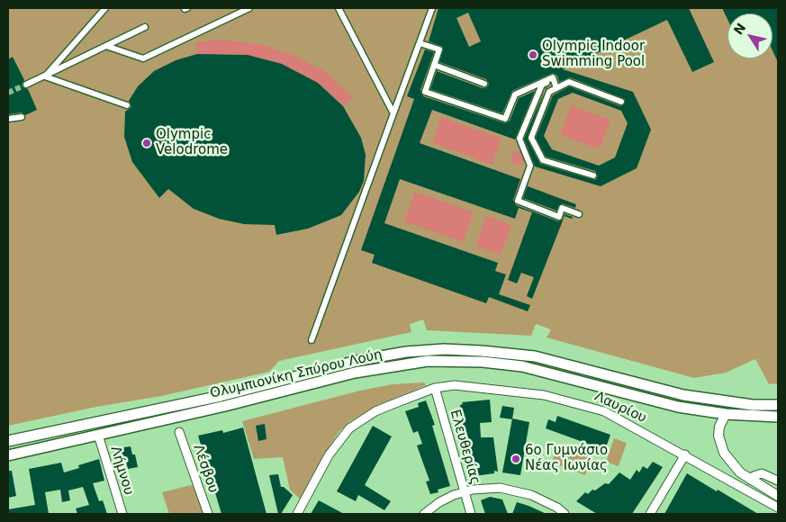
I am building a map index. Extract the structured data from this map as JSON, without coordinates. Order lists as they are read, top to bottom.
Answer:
{
  "streets": {
    "main road": ["Ολυμπιονίκη Σπύρου Λούη"],
    "street": [
      "Λαυρίου",
      "Ελευθερίας",
      "Λέσβου",
      "Λήμνου"
    ]
  },
  "crossings": [
    ["Ολυμπιονίκη Σπύρου Λούη", "Λήμνου"],
    ["Λαυρίου", "Ελευθερίας"]
  ],
  "places": ["Olympic Indoor Swimming Pool", "Olympic Velodrome", "6ο Γυμνάσιο Νέας Ιωνίας"],
  "north": "top left"
}
